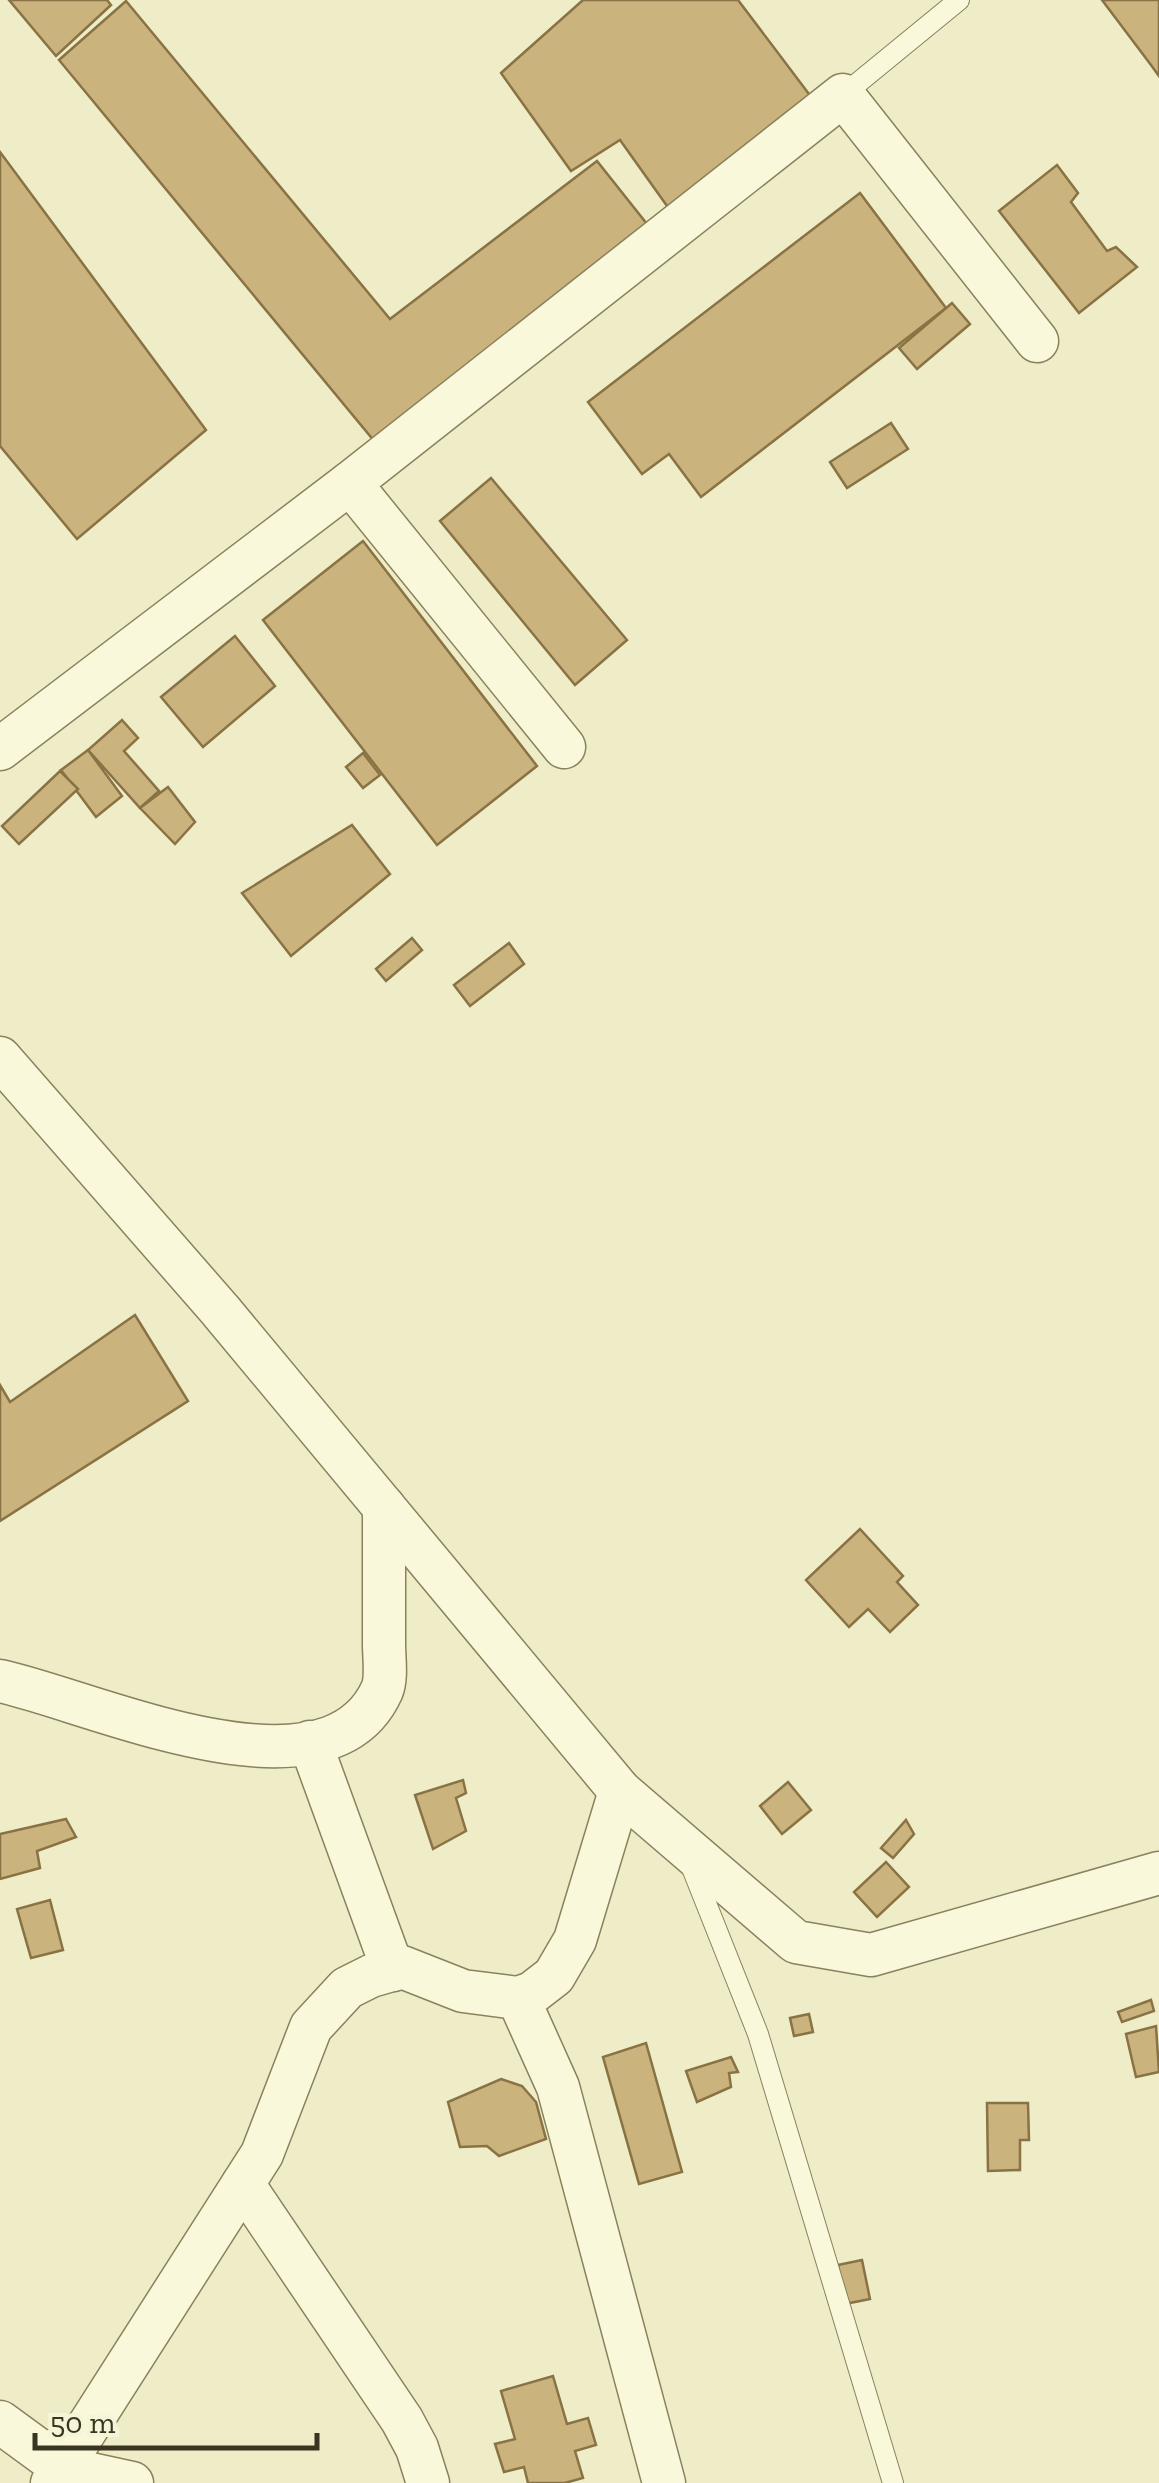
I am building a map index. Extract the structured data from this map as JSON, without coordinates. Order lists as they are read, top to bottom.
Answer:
{
  "scale_bar": "50 m"
}
